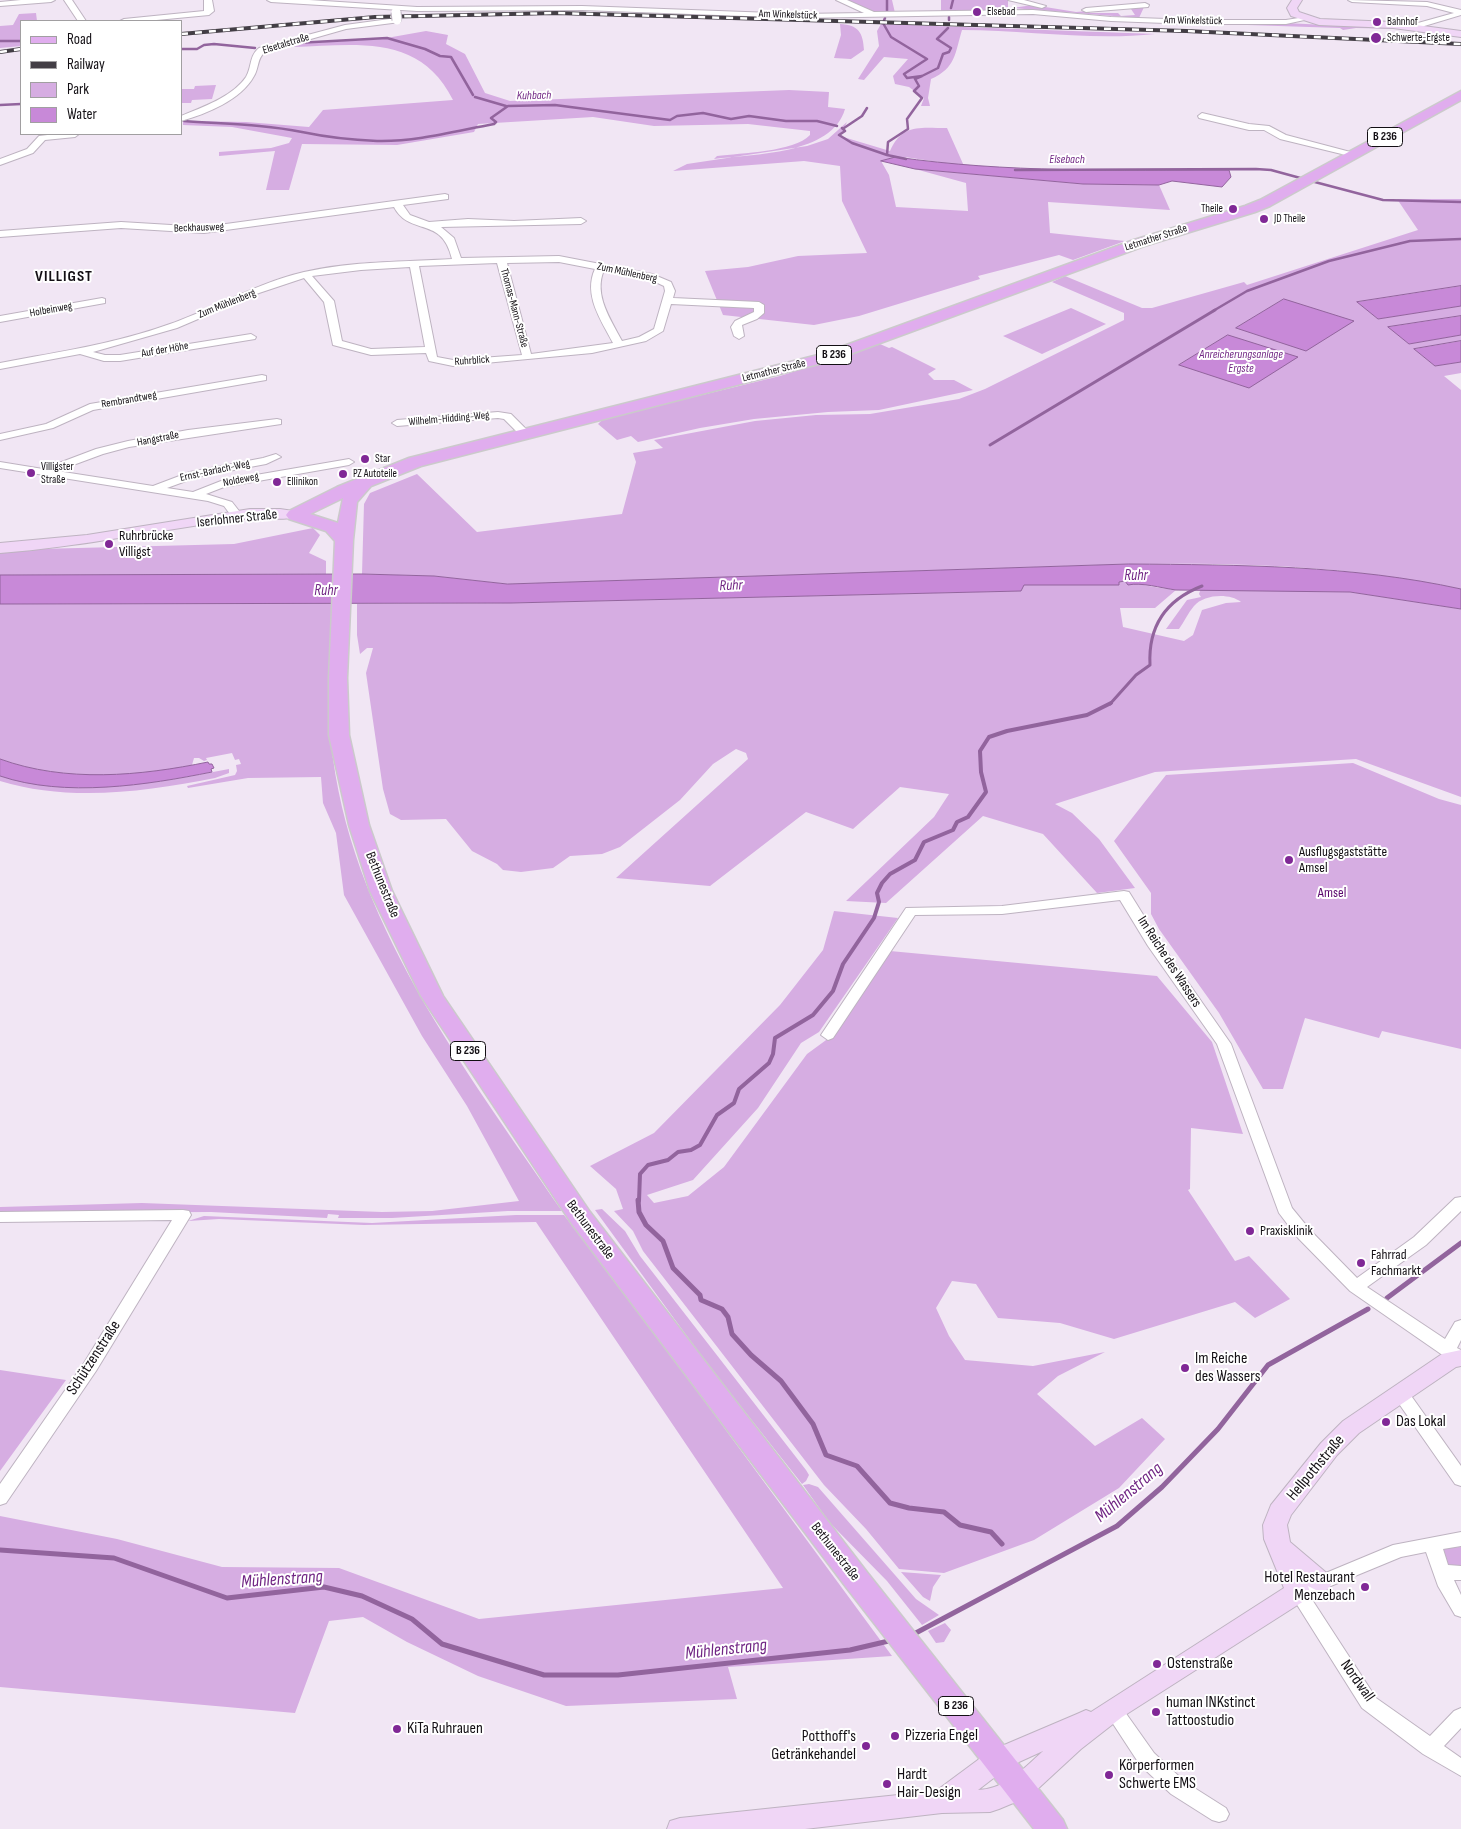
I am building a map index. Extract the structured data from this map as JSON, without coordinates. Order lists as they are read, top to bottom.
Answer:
{
  "streets": {
    "main road": [
      "B 236",
      "Letmather Straße",
      "Iserlohner Straße",
      "Bethunestraße",
      "Hellpothstraße"
    ],
    "street": [
      "Am Winkelstück",
      "Elsetalstraße",
      "Beckhausweg",
      "Zum Mühlenberg",
      "Thomas-Mann-Straße",
      "Holbeinweg",
      "Auf der Höhe",
      "Ruhrblick",
      "Rembrandtweg",
      "Wilhelm-Hidding-Weg",
      "Hangstraße",
      "Ernst-Barlach-Weg",
      "Noldeweg",
      "Im Reiche des Wassers",
      "Schützenstraße",
      "Nordwall"
    ]
  },
  "crossings": [
    ["Am Winkelstück", "Elsetalstraße"],
    ["Letmather Straße", "Wilhelm-Hidding-Weg"],
    ["Letmather Straße", "Iserlohner Straße"],
    ["Letmather Straße", "Bethunestraße"],
    ["Zum Mühlenberg", "Thomas-Mann-Straße"],
    ["Zum Mühlenberg", "Auf der Höhe"],
    ["Zum Mühlenberg", "Ruhrblick"],
    ["Thomas-Mann-Straße", "Ruhrblick"],
    ["Im Reiche des Wassers", "Hellpothstraße"],
    ["Hellpothstraße", "Nordwall"]
  ],
  "districts": ["VILLIGST"],
  "water": [
    "Kuhbach",
    "Elsebach",
    "Anreicherungsanlage Ergste",
    "Ruhr",
    "Mühlenstrang"
  ],
  "parks": ["Amsel"],
  "places": [
    "Elsebad",
    "Bahnhof",
    "Schwerte-Ergste",
    "Theile",
    "JD Theile",
    "Star",
    "Villigster Straße",
    "PZ Autoteile",
    "Ellinikon",
    "Ruhrbrücke Villigst",
    "Ausflugsgaststätte Amsel",
    "Praxisklinik",
    "Fahrrad Fachmarkt",
    "Im Reiche des Wassers",
    "Das Lokal",
    "Hotel Restaurant Menzebach",
    "Ostenstraße",
    "human INKstinct Tattoostudio",
    "KiTa Ruhrauen",
    "Pizzeria Engel",
    "Potthoff's Getränkehandel",
    "Körperformen Schwerte EMS",
    "Hardt Hair-Design"
  ],
  "legend": [
    "Road",
    "Railway",
    "Park",
    "Water"
  ]
}
